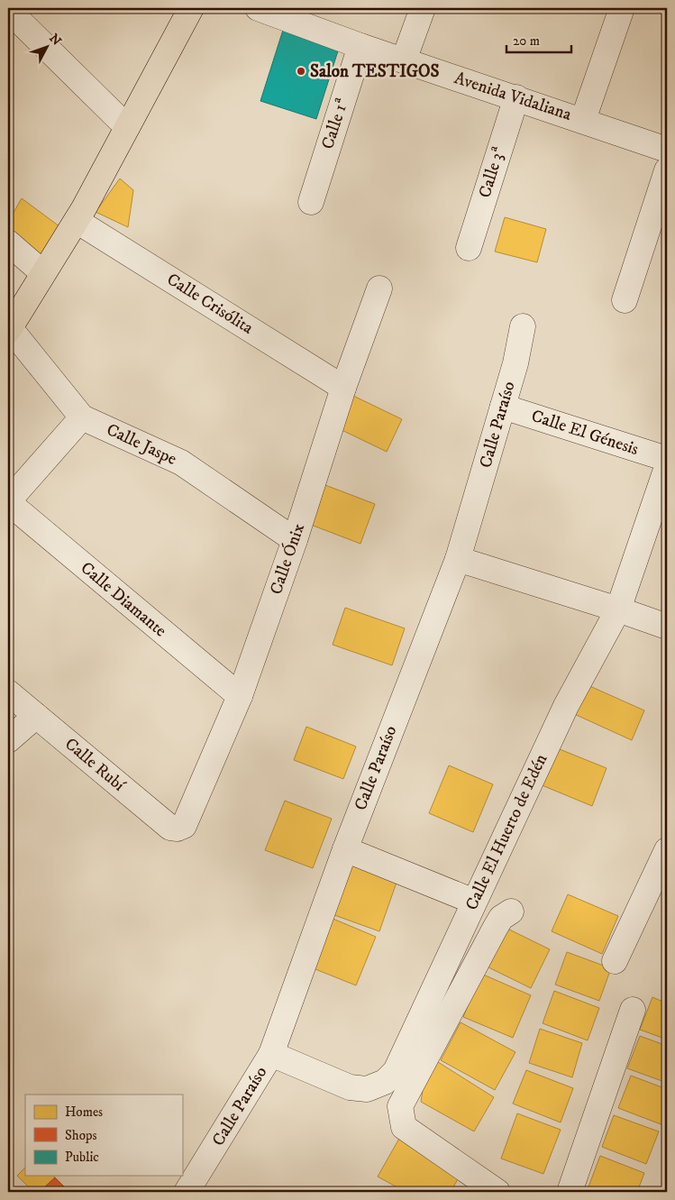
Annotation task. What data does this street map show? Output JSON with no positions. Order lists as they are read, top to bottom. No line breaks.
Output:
{"streets":{"street":["Avenida Vidaliana","Calle 1ª","Calle 3ª","Calle Crisólita","Calle Paraíso","Calle El Génesis","Calle Jaspe","Calle Ónix","Calle Diamante","Calle Rubí","Calle El Huerto de Edén"]},"crossings":[["Avenida Vidaliana","Calle 1ª"],["Avenida Vidaliana","Calle 3ª"],["Calle Crisólita","Calle Ónix"],["Calle Paraíso","Calle El Génesis"],["Calle Paraíso","Calle El Huerto de Edén"],["Calle Jaspe","Calle Ónix"],["Calle Ónix","Calle Diamante"],["Calle Ónix","Calle Rubí"]],"places":["Salon TESTIGOS"],"legend":["Homes","Shops","Public"],"scale_bar":"20 m","north":"top right"}
